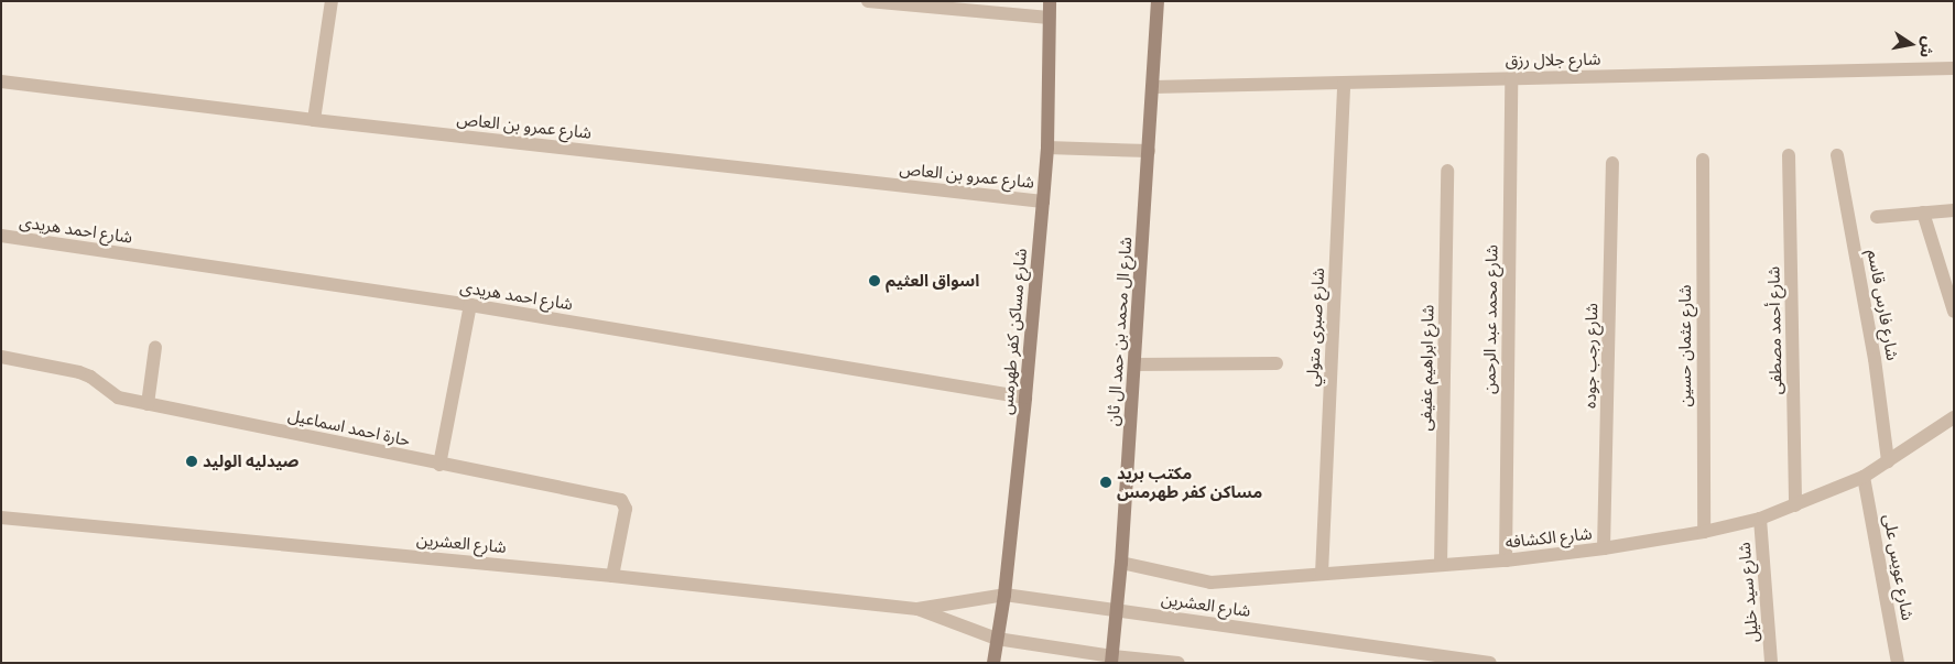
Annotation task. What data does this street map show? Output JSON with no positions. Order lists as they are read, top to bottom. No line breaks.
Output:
{"streets":{"street":["شارع جلال رزق","شارع عمرو بن العاص","شارع احمد هريدى","شارع فارس قاسم","شارع محمد عبد الرحمن","شارع صبرى متولي","شارع أحمد مصطفى","شارع مساكن كفر طهرمس","شارع ال محمد بن حمد ال ثان","شارع عثمان حسين","شارع رجب جوده","شارع ابراهيم عفيفى","حارة احمد اسماعيل","شارع الكشافه","شارع العشرين","شارع عويس على","شارع سيد خليل"]},"crossings":[["شارع جلال رزق","شارع محمد عبد الرحمن"],["شارع جلال رزق","شارع صبرى متولي"],["شارع جلال رزق","شارع ال محمد بن حمد ال ثان"],["شارع عمرو بن العاص","شارع مساكن كفر طهرمس"],["شارع احمد هريدى","شارع مساكن كفر طهرمس"],["شارع فارس قاسم","شارع الكشافه"],["شارع محمد عبد الرحمن","شارع الكشافه"],["شارع صبرى متولي","شارع الكشافه"],["شارع أحمد مصطفى","شارع الكشافه"],["شارع مساكن كفر طهرمس","شارع العشرين"],["شارع ال محمد بن حمد ال ثان","شارع الكشافه"],["شارع ال محمد بن حمد ال ثان","شارع العشرين"],["شارع عثمان حسين","شارع الكشافه"],["شارع رجب جوده","شارع الكشافه"],["شارع ابراهيم عفيفى","شارع الكشافه"],["حارة احمد اسماعيل","شارع العشرين"],["شارع الكشافه","شارع عويس على"],["شارع الكشافه","شارع سيد خليل"]],"places":["اسواق العثيم","صيدليه الوليد","مكتب بريد مساكن كفر طهرمس"],"north":"right"}
